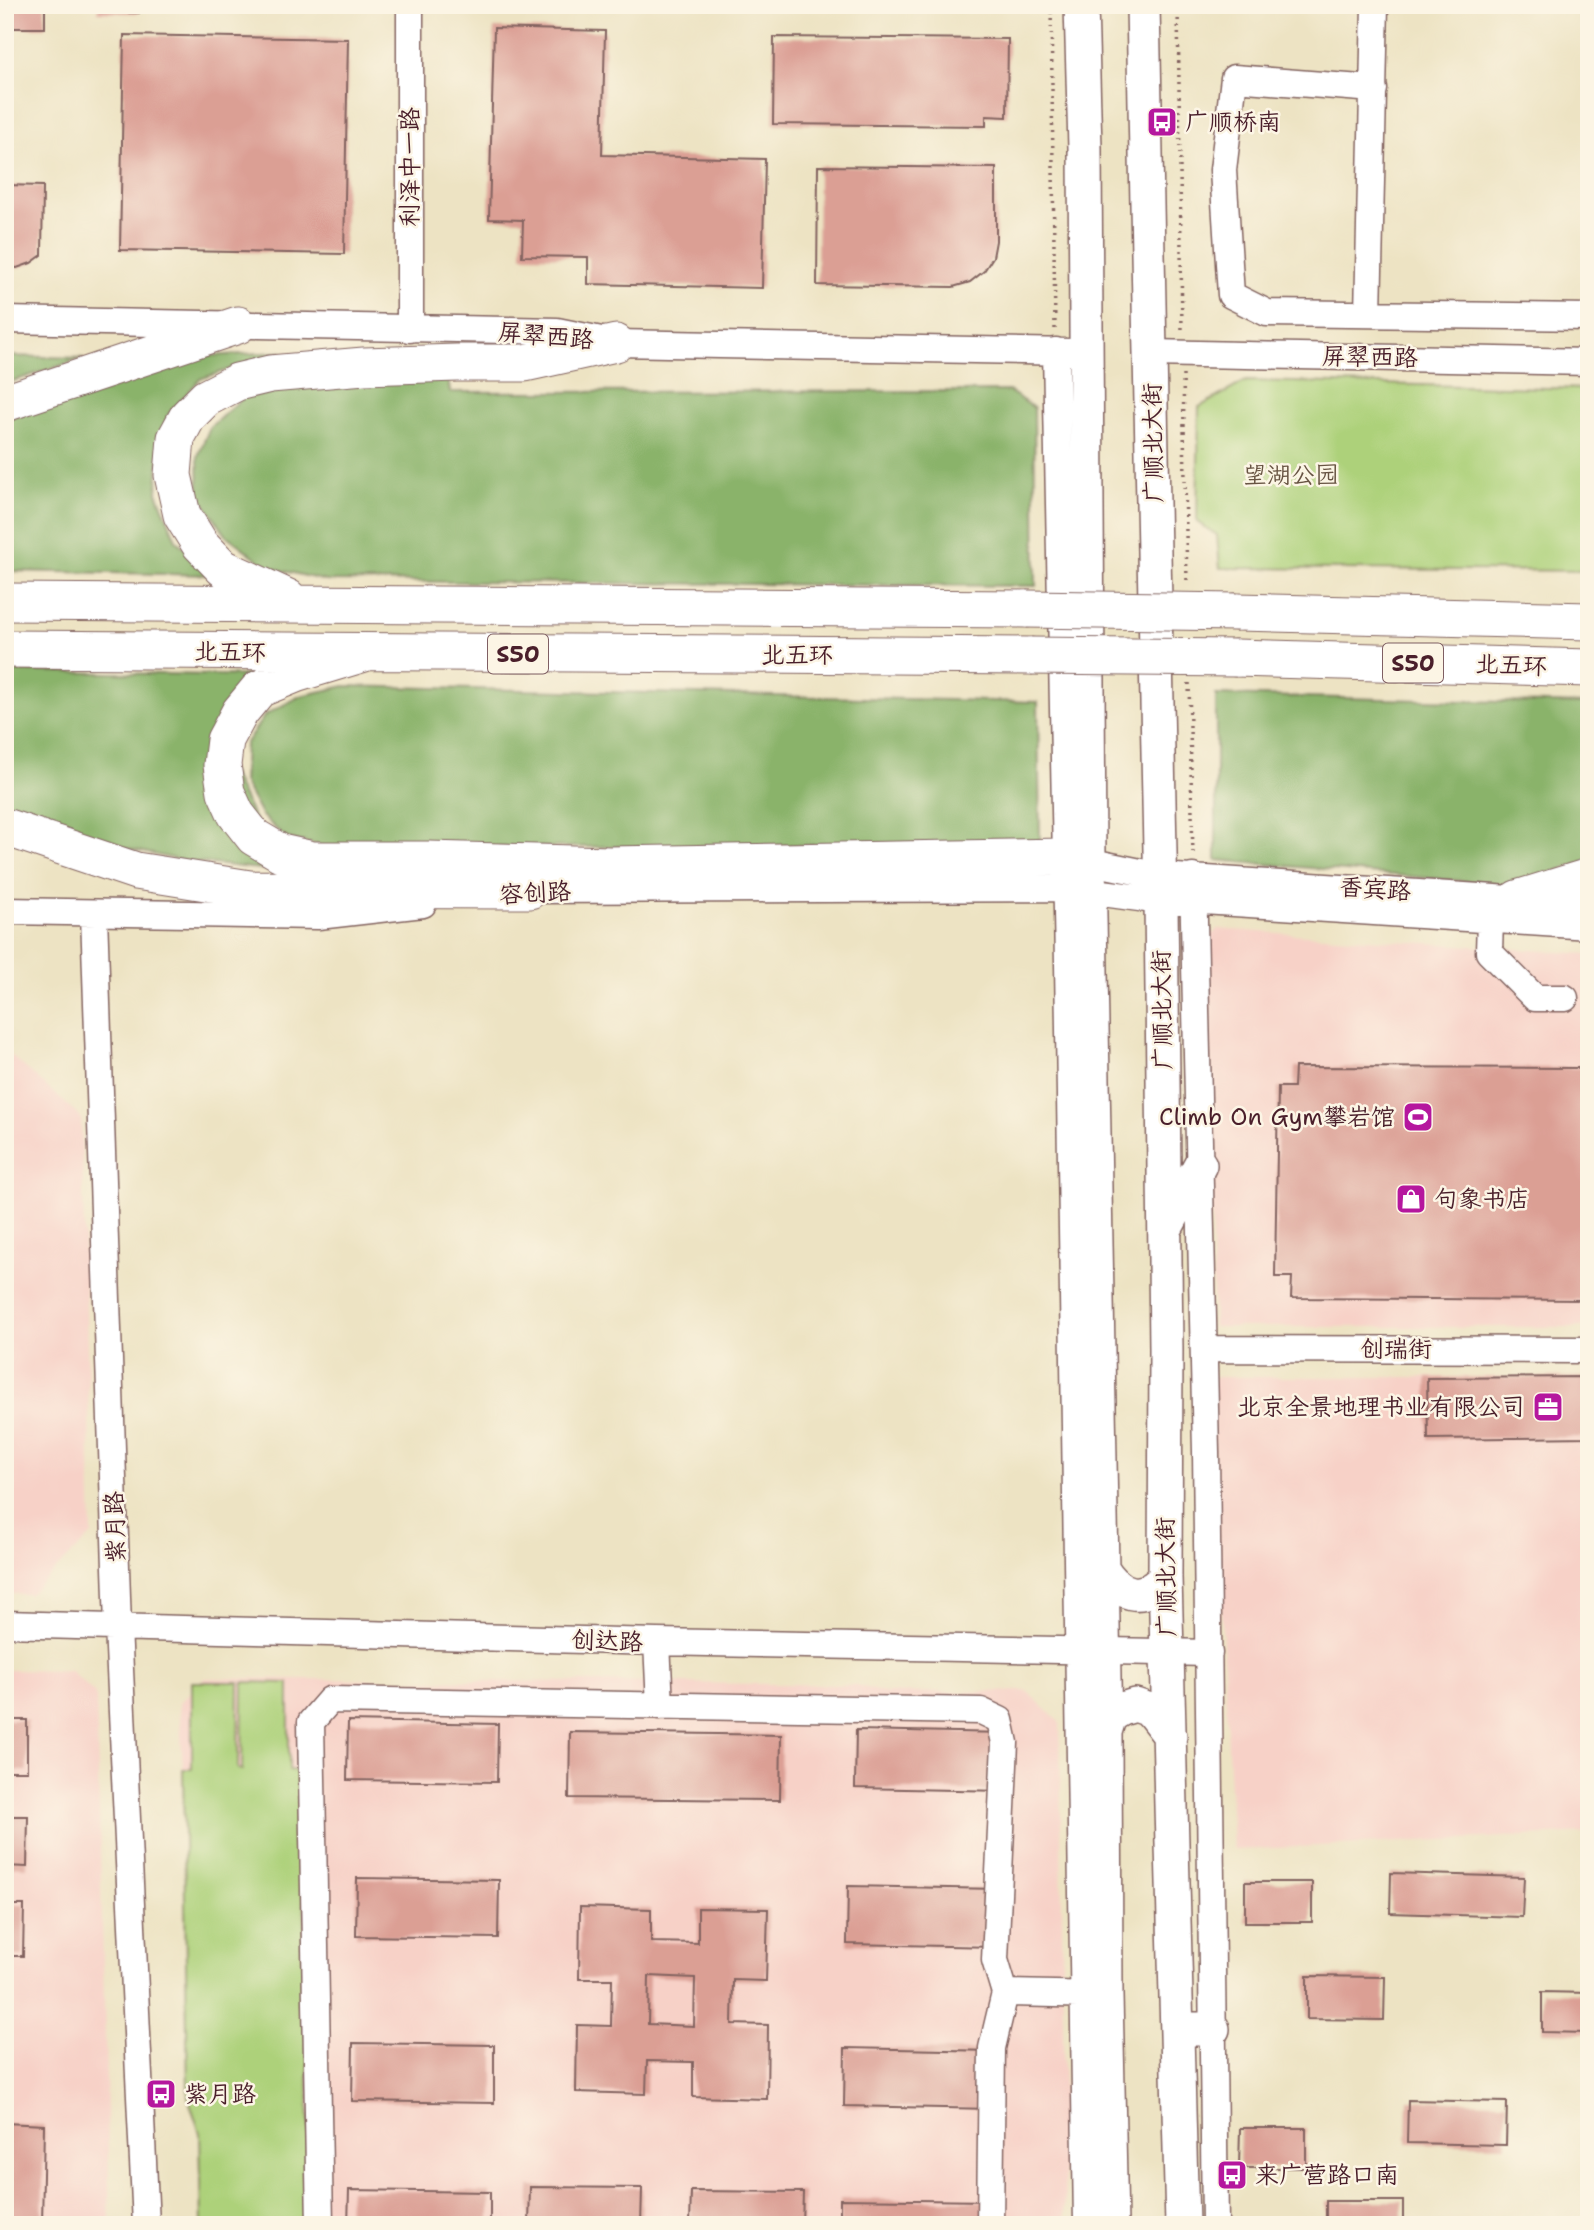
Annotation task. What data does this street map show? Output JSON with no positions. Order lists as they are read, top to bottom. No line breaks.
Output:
{"streets":{"highway":["北五环","S50"],"main road":["广顺北大街"],"street":["利泽中一路","屏翠西路","香宾路","容创路","创瑞街","紫月路","创达路"]},"crossings":[["利泽中一路","屏翠西路"],["屏翠西路","广顺北大街"],["广顺北大街","香宾路"],["广顺北大街","容创路"],["广顺北大街","创达路"],["香宾路","容创路"],["容创路","紫月路"],["紫月路","创达路"]],"parks":["望湖公园"],"places":{"bus stop":["广顺桥南","紫月路","来广营路口南"],"sports":["Climb On Gym攀岩馆"],"shop":["句象书店"],"office":["北京全景地理书业有限公司"]}}
